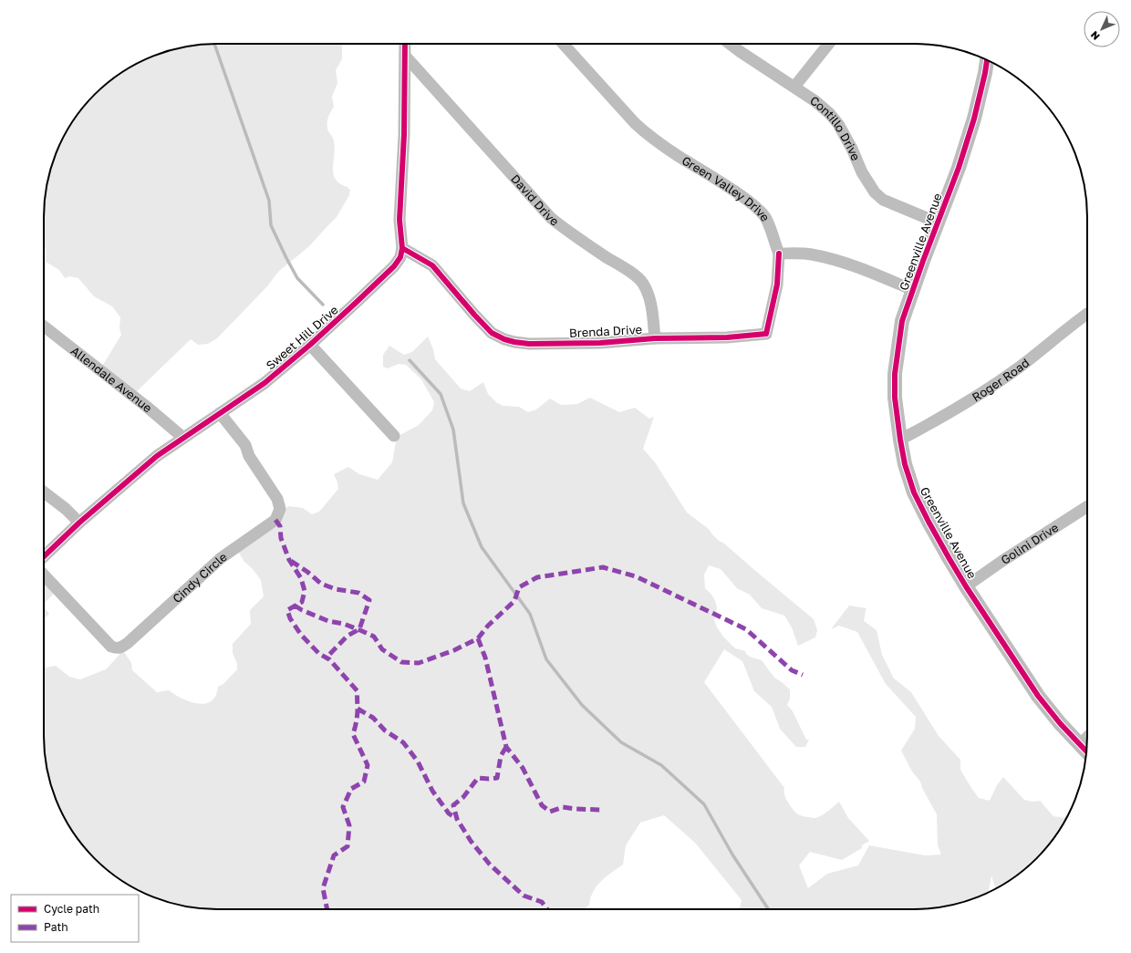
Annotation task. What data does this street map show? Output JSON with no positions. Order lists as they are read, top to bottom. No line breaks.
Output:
{"streets":{"street":["Contillo Drive","Green Valley Drive","David Drive","Greenville Avenue","Brenda Drive","Sweet Hill Drive","Allendale Avenue","Roger Road","Golini Drive","Cindy Circle"]},"crossings":[["Contillo Drive","Greenville Avenue"],["Green Valley Drive","Brenda Drive"],["David Drive","Brenda Drive"],["David Drive","Sweet Hill Drive"],["Greenville Avenue","Roger Road"],["Greenville Avenue","Golini Drive"],["Brenda Drive","Sweet Hill Drive"],["Sweet Hill Drive","Allendale Avenue"],["Sweet Hill Drive","Cindy Circle"]],"legend":["Cycle path","Path"],"north":"bottom left"}
